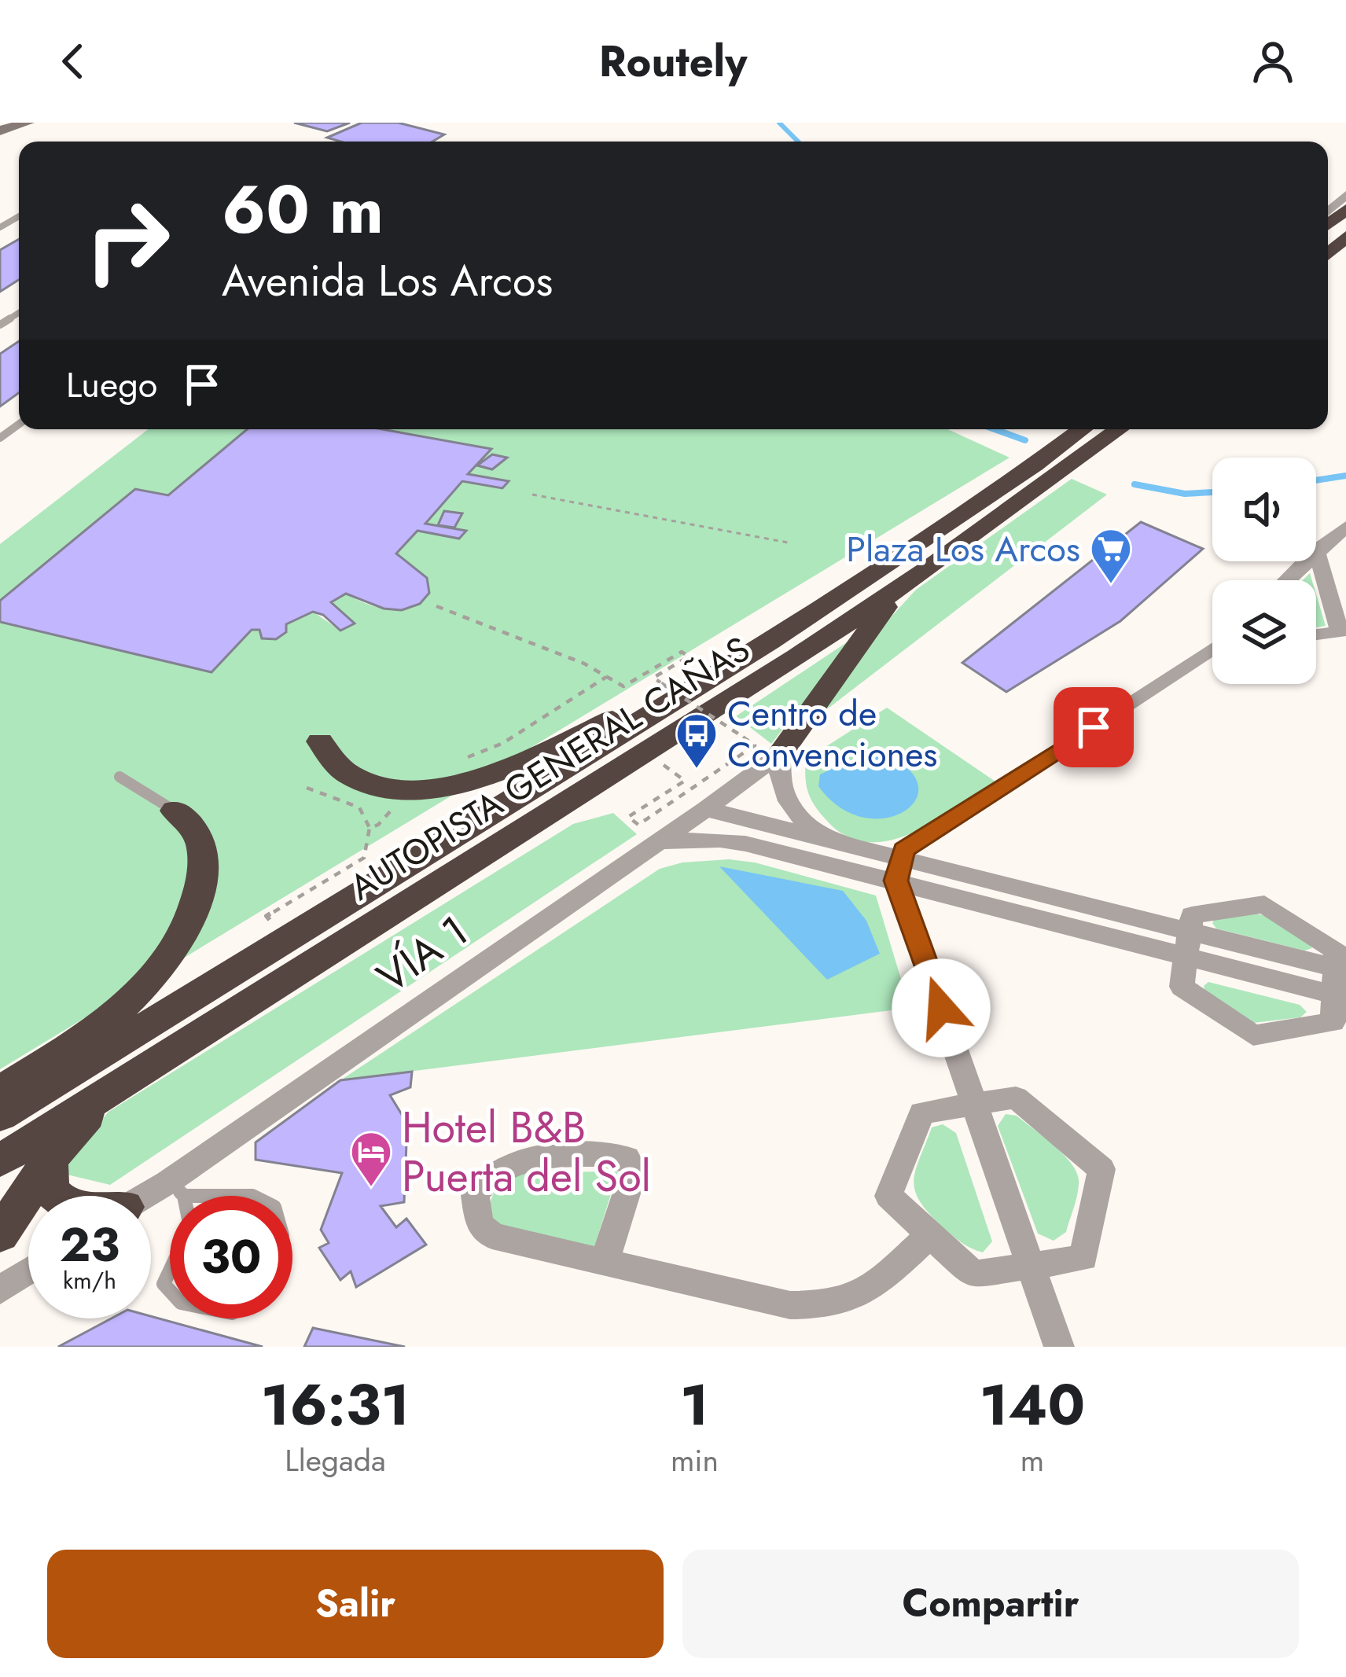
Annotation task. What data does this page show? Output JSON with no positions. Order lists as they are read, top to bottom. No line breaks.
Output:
{"streets":{"highway":["AUTOPISTA GENERAL CAÑAS"],"street":["VÍA 1"]},"places":{"supermarket":["Plaza Los Arcos"],"bus stop":["Centro de Convenciones"],"hotel":["Hotel B&B Puerta del Sol"]},"page":{"header":"Routely","turn":["60 m","Avenida Los Arcos"],"then":"Luego","speed":"23 km/h","limit":"30","eta":["16:31","Llegada","1","min","140","m"],"buttons":["Salir","Compartir"]}}
